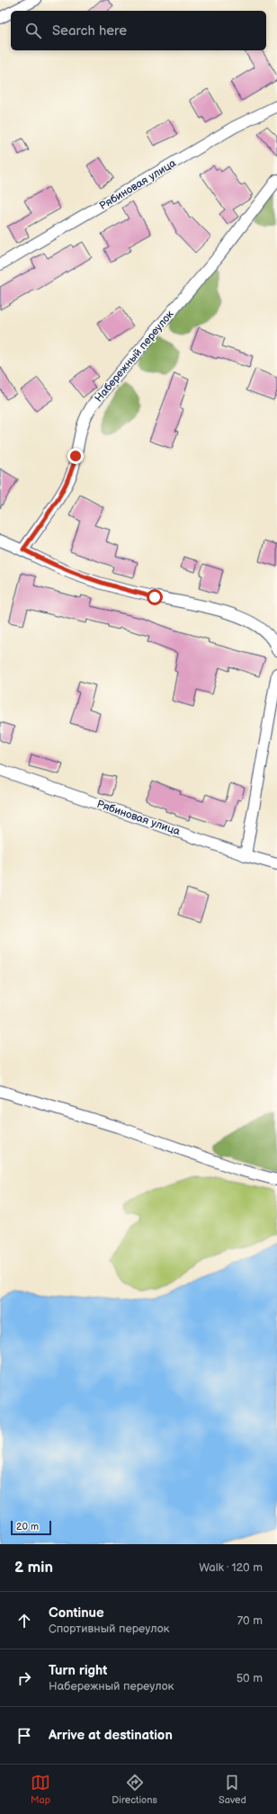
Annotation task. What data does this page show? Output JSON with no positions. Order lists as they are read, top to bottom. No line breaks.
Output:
{"streets":{"street":["Рябиновая улица","Набережный переулок"]},"scale_bar":"20 m","page":{"search":"Search here","scale":"20 m","heading":["2 min","Walk · 120 m"],"list":[["Continue","Спортивный переулок","70 m"],["Turn right","Набережный переулок","50 m"],"Arrive at destination"],"nav":["Map","Directions","Saved"]}}
